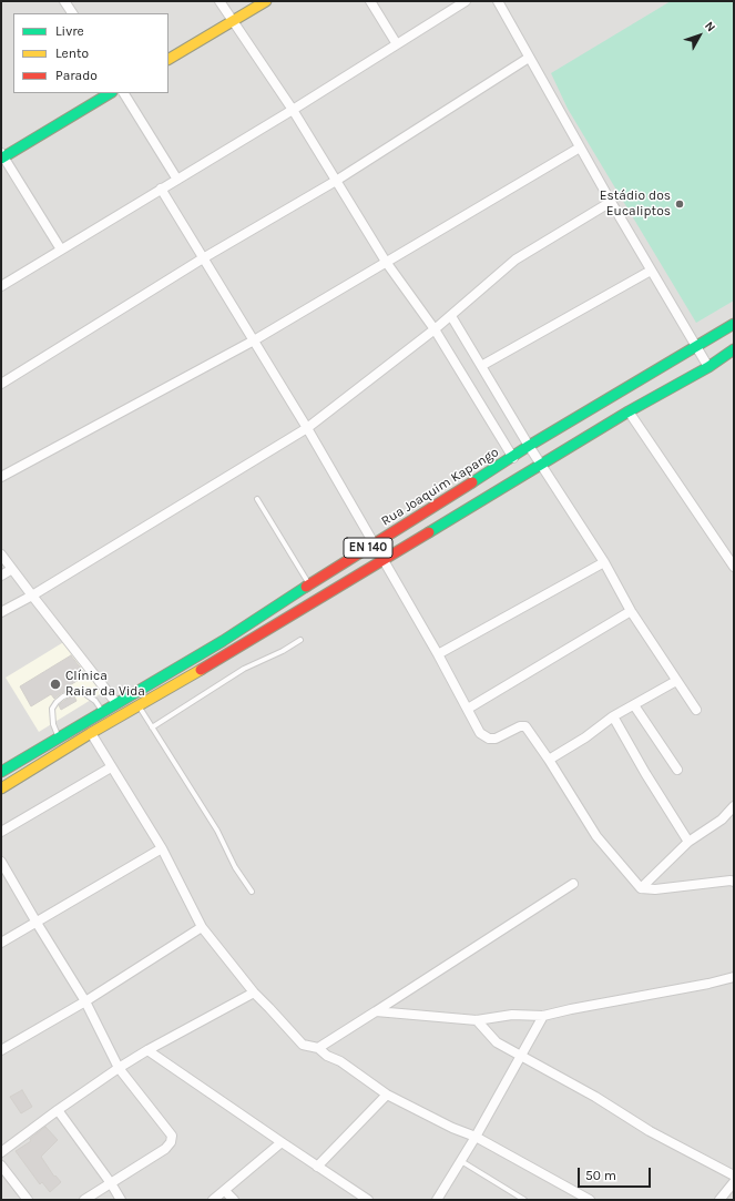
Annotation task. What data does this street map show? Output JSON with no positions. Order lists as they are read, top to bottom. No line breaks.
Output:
{"streets":{"main road":["Rua Joaquim Kapango","EN 140"]},"places":["Estádio dos Eucaliptos","Clínica Raiar da Vida"],"legend":["Livre","Lento","Parado"],"scale_bar":"50 m","north":"top right"}
